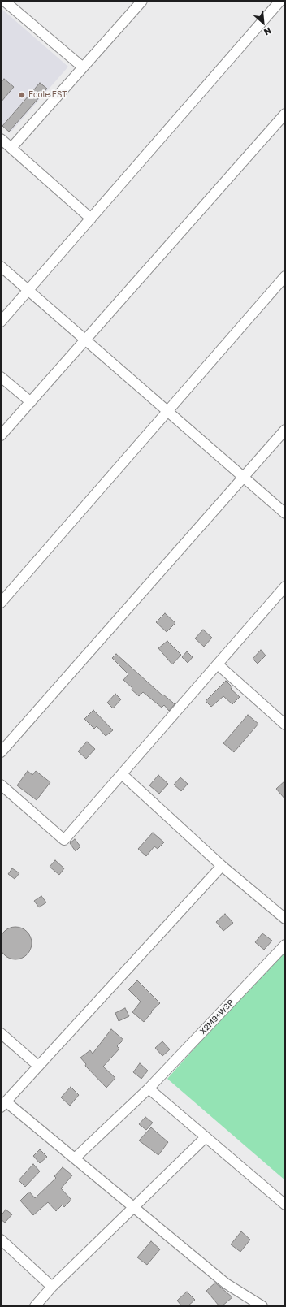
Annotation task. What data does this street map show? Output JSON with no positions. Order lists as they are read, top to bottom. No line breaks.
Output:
{"streets":{"street":["X2M9+W3P"]},"places":["Ecole EST"],"north":"bottom right"}
